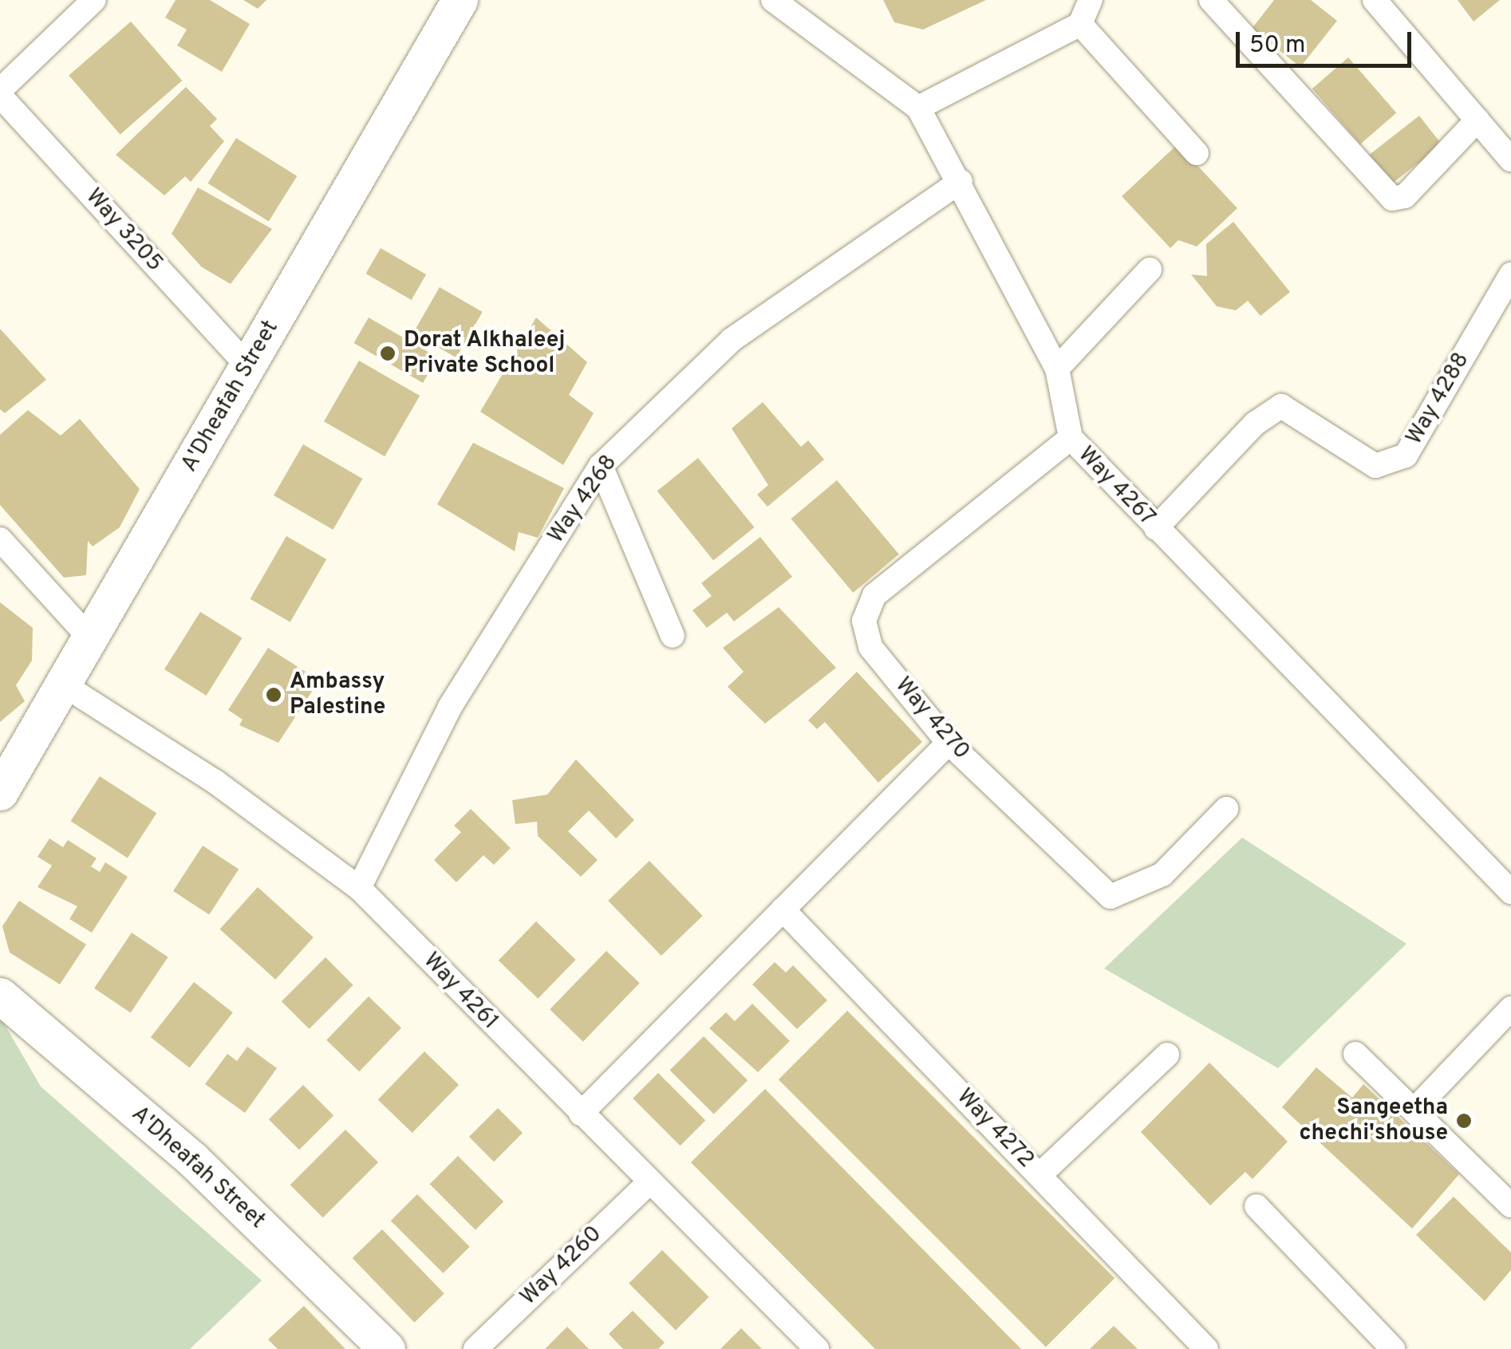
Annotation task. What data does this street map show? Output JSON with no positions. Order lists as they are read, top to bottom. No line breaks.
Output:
{"streets":{"street":["Way 3205","A'Dheafah Street","Way 4288","Way 4267","Way 4268","Way 4270","Way 4261","Way 4272","Way 4260"]},"crossings":[["Way 3205","A'Dheafah Street"],["A'Dheafah Street","Way 4261"],["Way 4288","Way 4267"],["Way 4267","Way 4268"],["Way 4267","Way 4270"],["Way 4268","Way 4261"],["Way 4261","Way 4260"]],"places":["Dorat Alkhaleej Private School","Ambassy Palestine","Sangeetha chechi'shouse"],"scale_bar":"50 m"}
